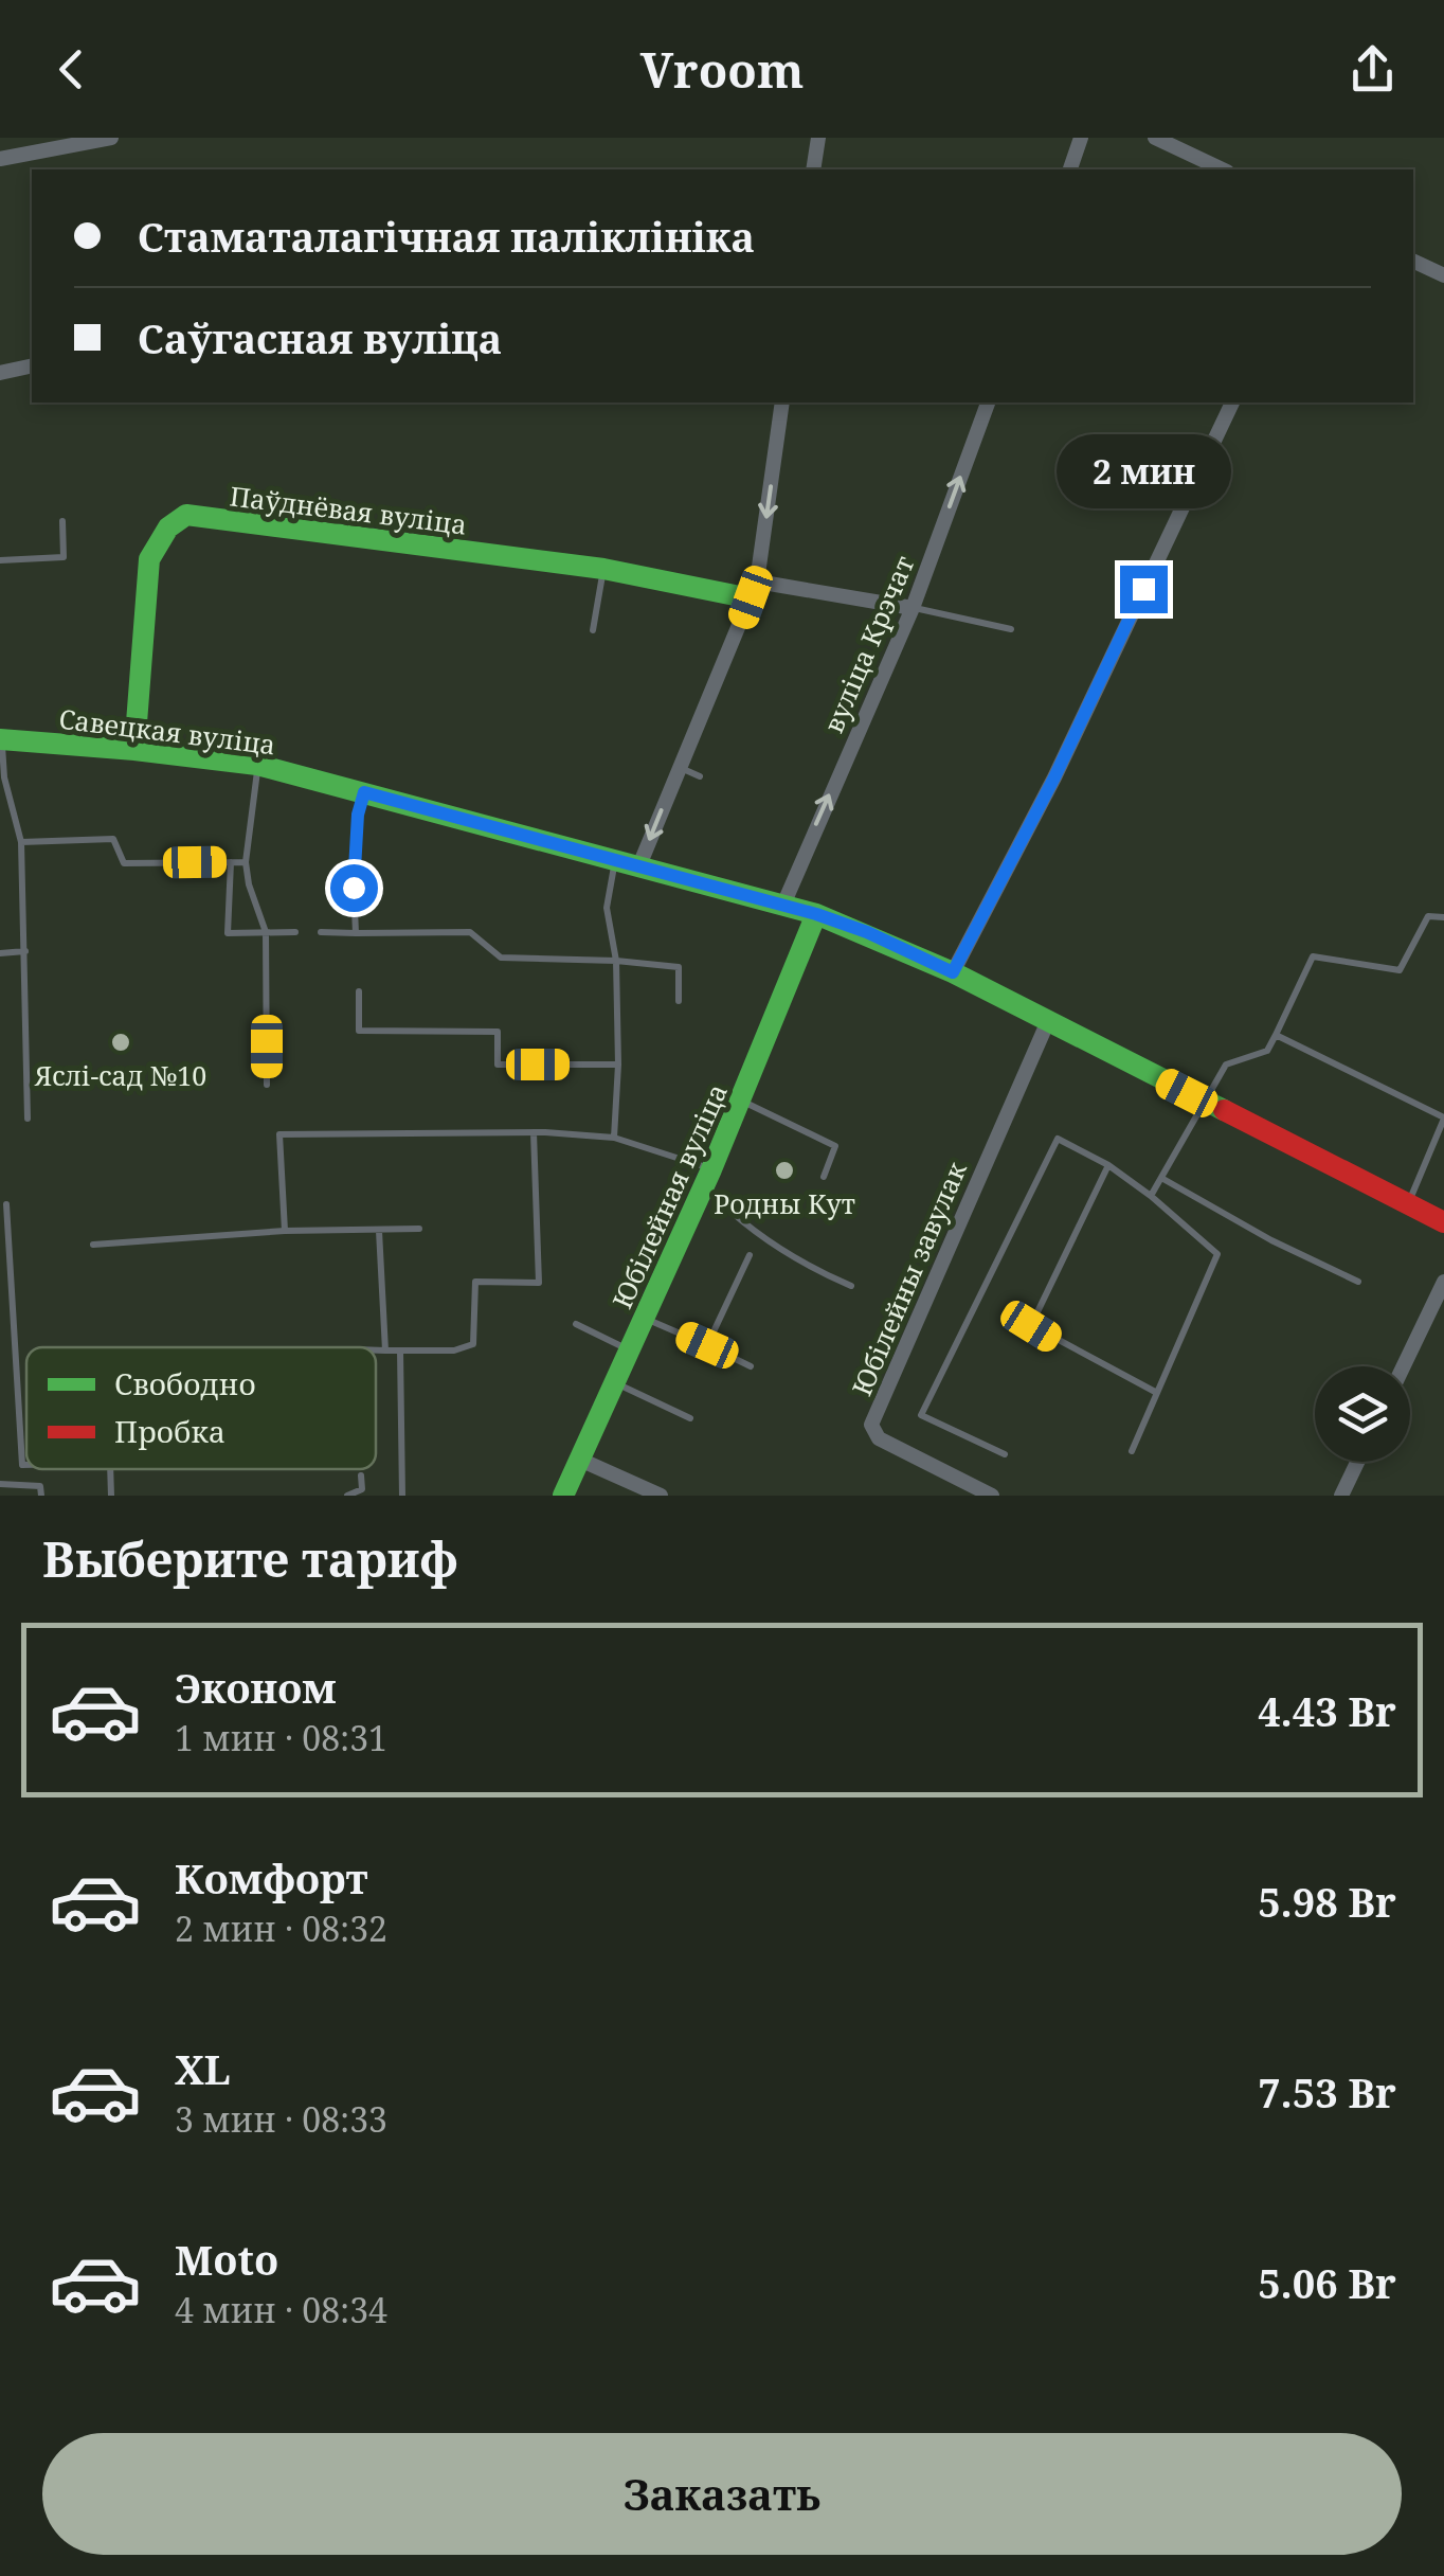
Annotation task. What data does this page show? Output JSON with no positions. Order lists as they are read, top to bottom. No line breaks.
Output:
{"streets":{"street":["Паўднёвая вуліца","вуліца Крэчат","Савецкая вуліца","Юбілейная вуліца","Юбілейны завулак"]},"crossings":[["Паўднёвая вуліца","Савецкая вуліца"],["вуліца Крэчат","Савецкая вуліца"],["Савецкая вуліца","Юбілейная вуліца"],["Савецкая вуліца","Юбілейны завулак"]],"one_way":["вуліца Крэчат"],"places":["Яслі-сад №10","Родны Кут"],"legend":["Свободно","Пробка"],"page":{"header":"Vroom","banner":["Стаматалагічная паліклініка","Саўгасная вуліца"],"bubble":"2 мин","heading":"Выберите тариф","list":[{"name":"Эконом","note":"1 мин · 08:31","value":"4.43 Br"},{"name":"Комфорт","note":"2 мин · 08:32","value":"5.98 Br"},{"name":"XL","note":"3 мин · 08:33","value":"7.53 Br"},{"name":"Moto","note":"4 мин · 08:34","value":"5.06 Br"}],"buttons":"Заказать"}}
